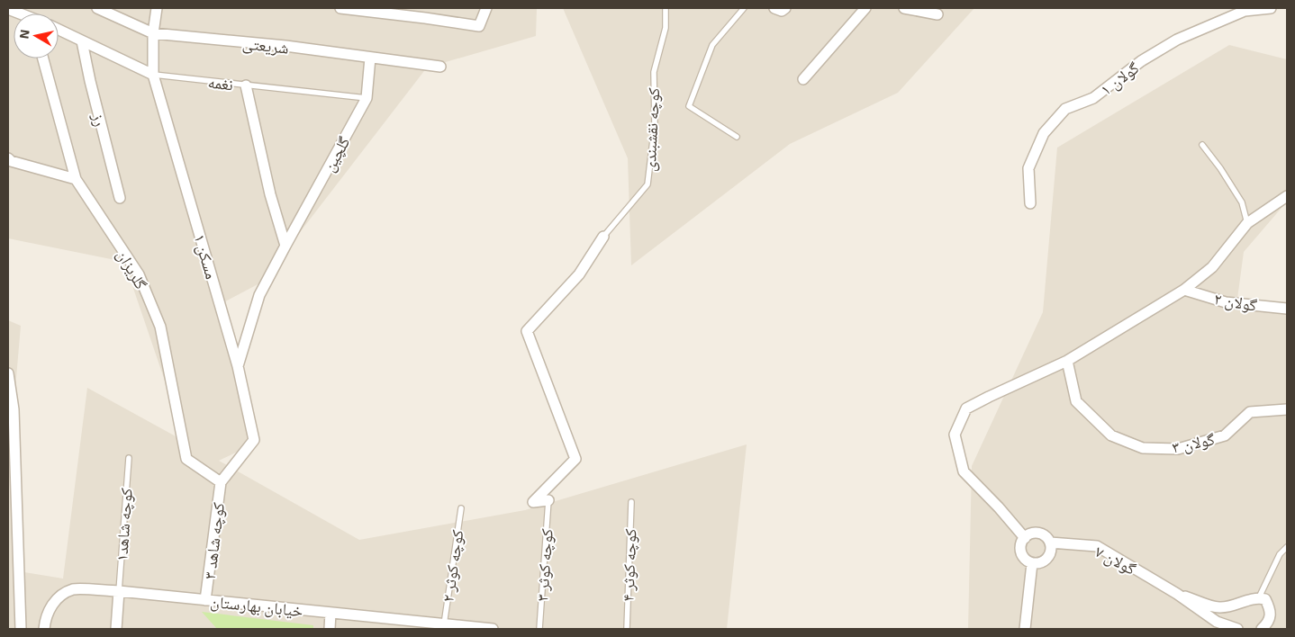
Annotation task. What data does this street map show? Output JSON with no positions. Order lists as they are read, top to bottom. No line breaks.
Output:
{"streets":{"street":["شریعتی","گولان ۱","نغمه","رز","گلچین","مسکن ۱","گلریزان","گولان ۲","گولان ۳","کوچه شاهد ۳","گولان ۷","خیابان بهارستان"],"lane":["کوچه نقشبندی","کوچه شاهد۱","کوچه کوثر ۳","کوچه کوثر ۴","کوچه کوثر ۲"]},"crossings":[["شریعتی","گلچین"],["شریعتی","مسکن ۱"],["نغمه","رز"],["نغمه","گلچین"],["نغمه","مسکن ۱"],["گلچین","مسکن ۱"],["مسکن ۱","گلریزان"],["مسکن ۱","کوچه شاهد ۳"],["گلریزان","کوچه شاهد ۳"],["کوچه شاهد۱","خیابان بهارستان"],["کوچه شاهد ۳","خیابان بهارستان"],["کوچه کوثر ۲","خیابان بهارستان"]],"north":"left"}
